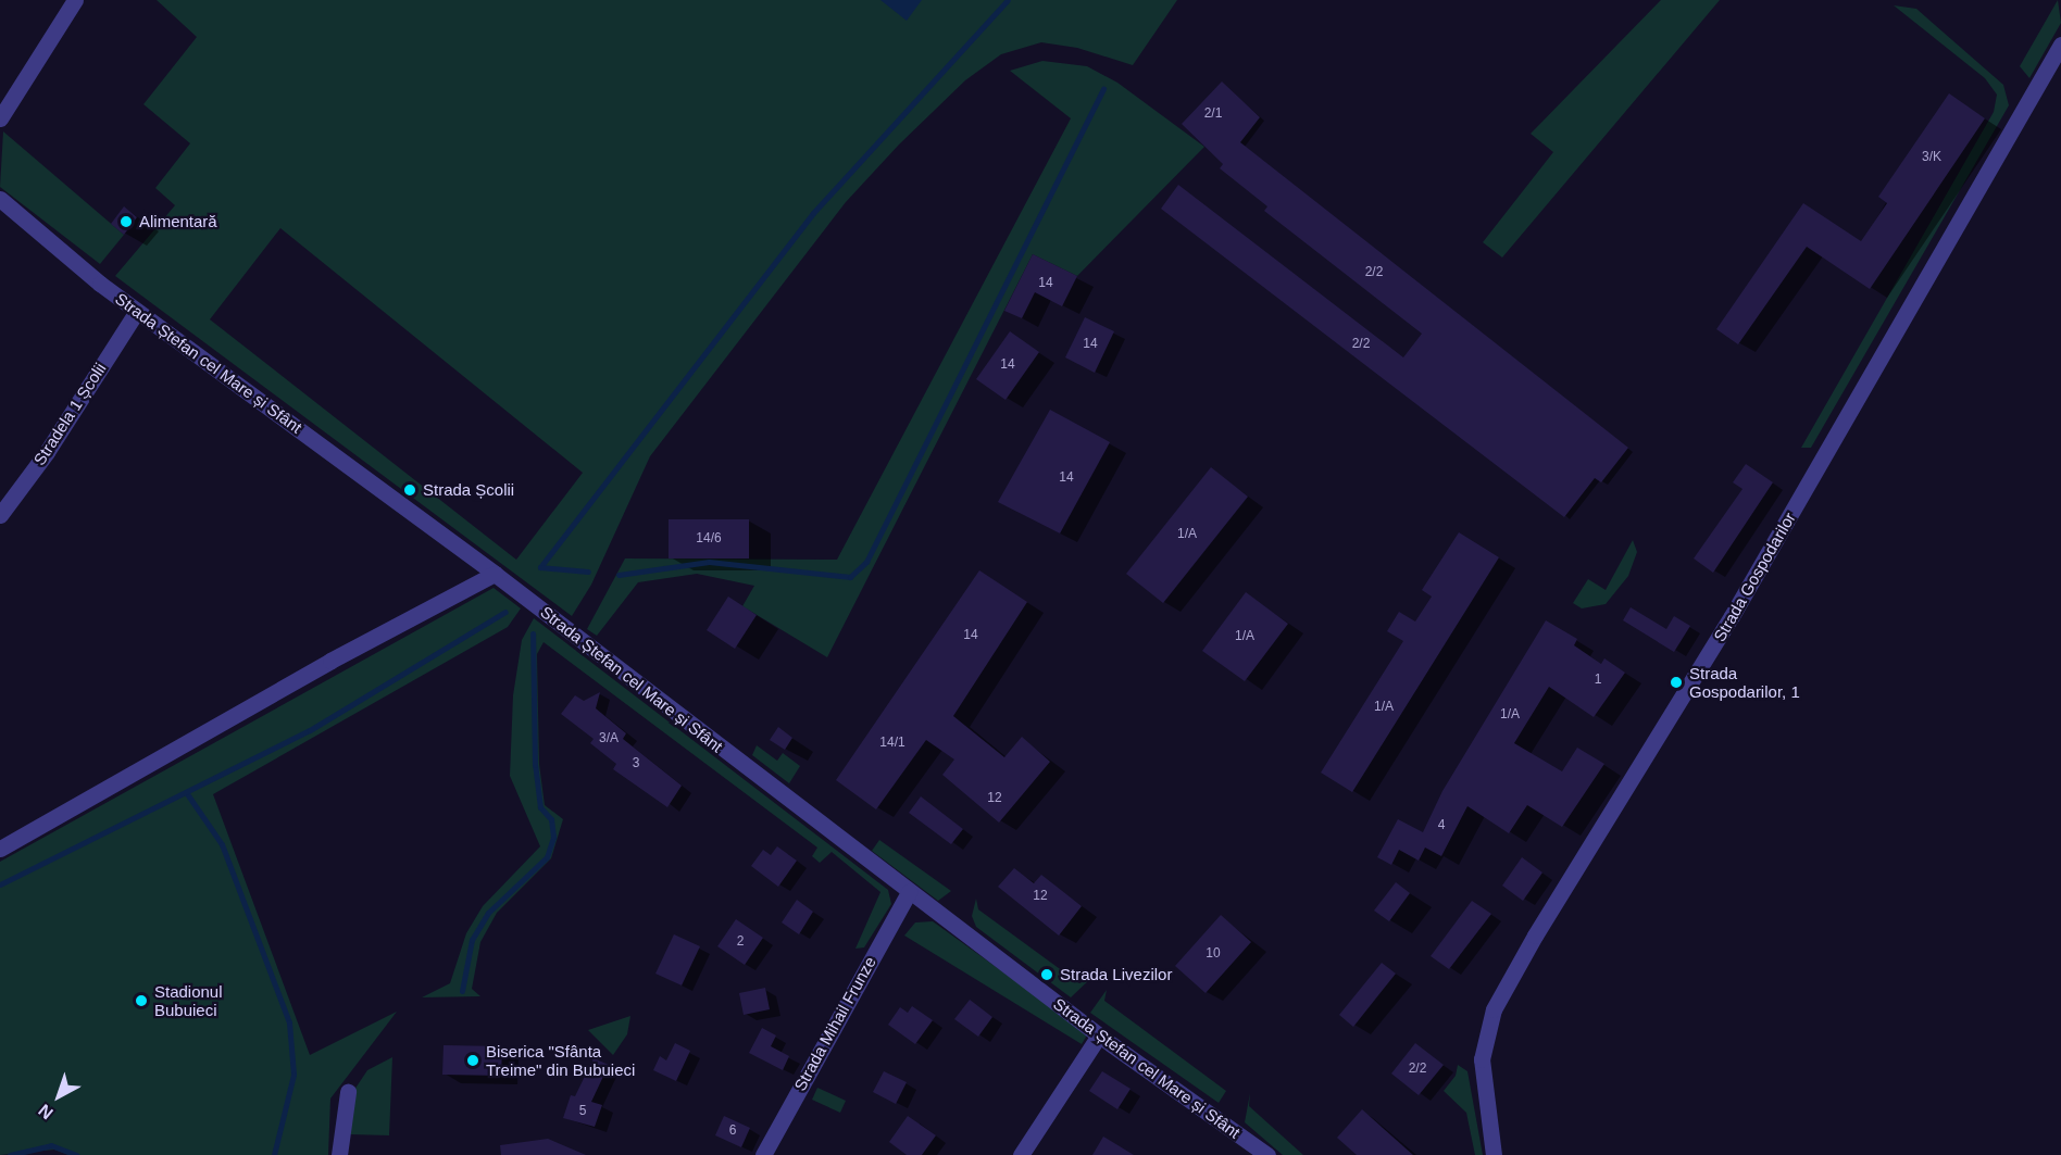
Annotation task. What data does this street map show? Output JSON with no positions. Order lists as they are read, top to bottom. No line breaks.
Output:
{"streets":{"street":["Strada Ștefan cel Mare și Sfânt","Stradela 1 Școlii","Strada Gospodarilor","Strada Mihail Frunze"]},"crossings":[["Strada Ștefan cel Mare și Sfânt","Stradela 1 Școlii"],["Strada Ștefan cel Mare și Sfânt","Strada Mihail Frunze"]],"places":["Alimentară","Strada Școlii","Strada Gospodarilor, 1","Strada Livezilor","Stadionul Bubuieci","Biserica \"Sfânta Treime\" din Bubuieci"],"house_numbers":["2/1","3/K","2/2","14","14","2/2","14","14","1/A","14/6","14","1/A","1","1/A","1/A","3/A","14/1","3","12","4","12","2","10","2/2","5","6"],"north":"bottom left"}
